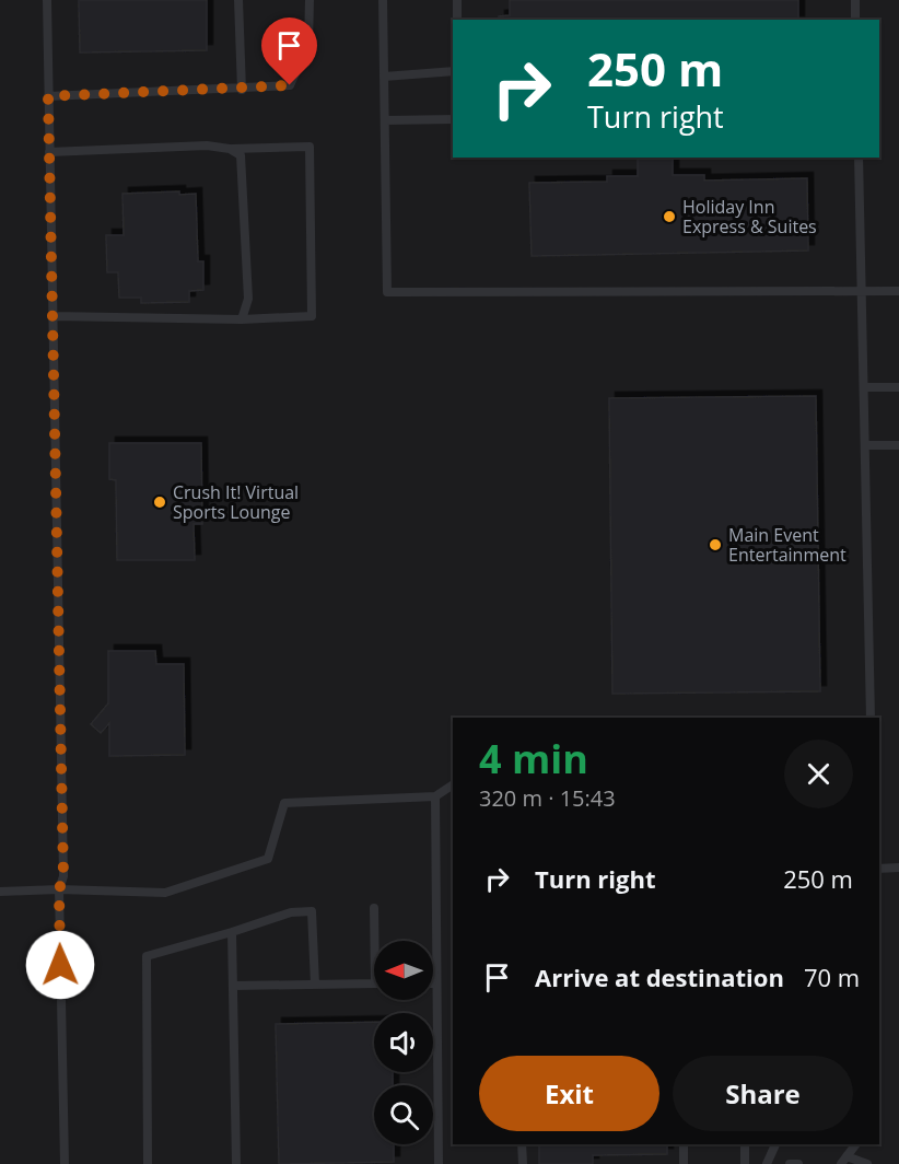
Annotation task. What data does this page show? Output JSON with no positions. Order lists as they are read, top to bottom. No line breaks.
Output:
{"places":["Holiday Inn Express & Suites","Crush It! Virtual Sports Lounge","Main Event Entertainment"],"north":"left","page":{"turn":["250 m","Turn right"],"heading":["4 min","320 m · 15:43"],"list":[{"name":"Turn right","value":"250 m"},{"name":"Arrive at destination","value":"70 m"}],"buttons":["Exit","Share"]}}
